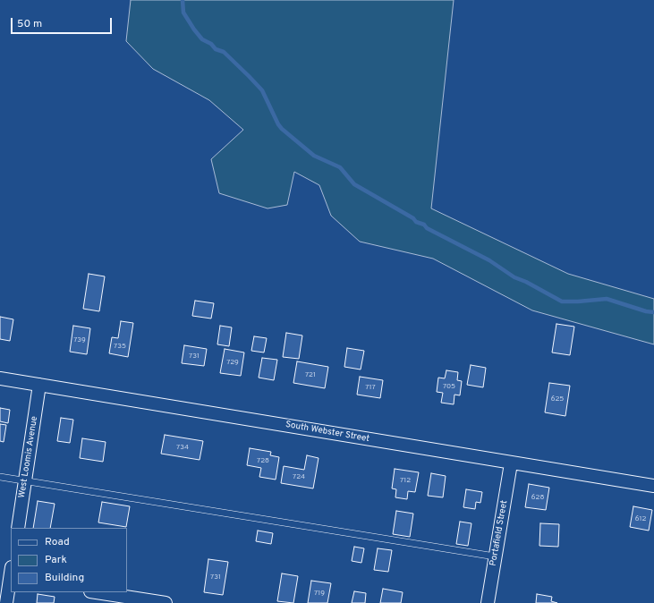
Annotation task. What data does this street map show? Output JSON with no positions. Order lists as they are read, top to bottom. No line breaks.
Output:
{"streets":{"street":["South Webster Street","West Loomis Avenue","Portafield Street"]},"crossings":[["South Webster Street","West Loomis Avenue"],["South Webster Street","Portafield Street"]],"house_numbers":["739","735","731","729","721","705","717","625","734","728","724","712","628","612","731","719"],"legend":["Road","Park","Building"],"scale_bar":"50 m"}
